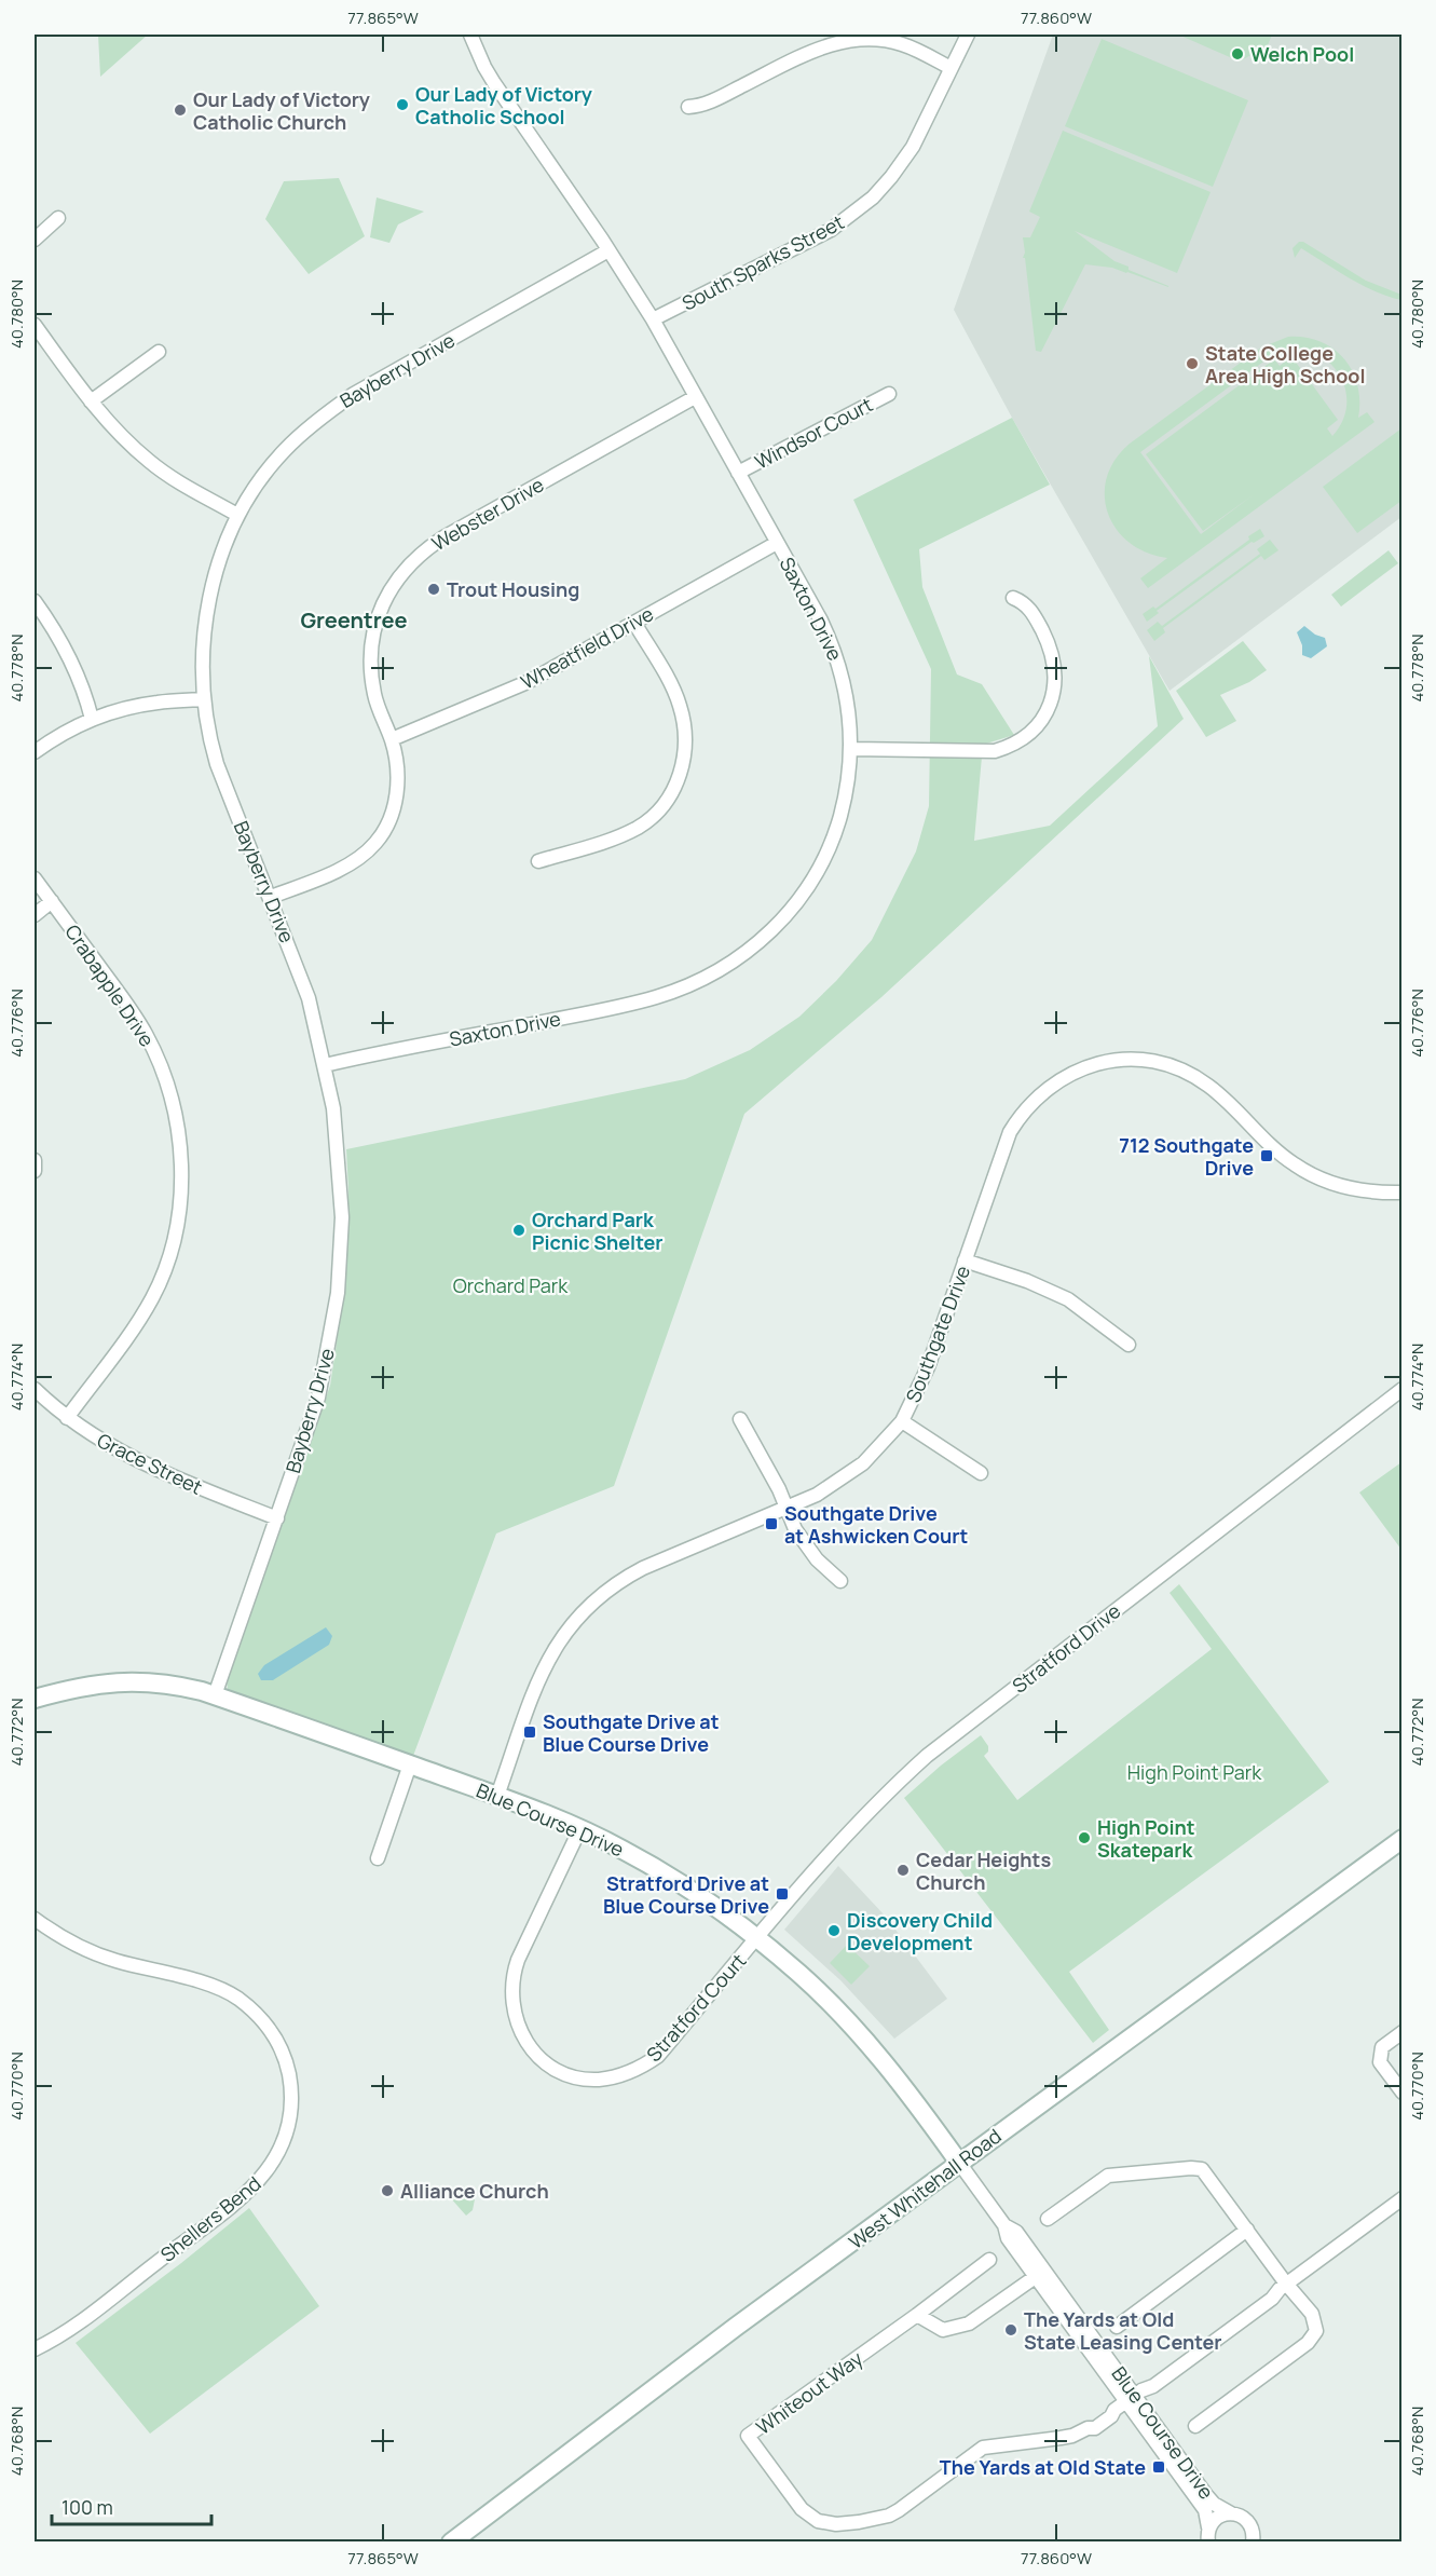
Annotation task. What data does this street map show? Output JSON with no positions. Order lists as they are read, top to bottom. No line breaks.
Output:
{"streets":{"main road":["Blue Course Drive","West Whitehall Road"],"street":["South Sparks Street","Bayberry Drive","Windsor Court","Webster Drive","Saxton Drive","Wheatfield Drive","Crabapple Drive","Southgate Drive","Grace Street","Stratford Drive","Stratford Court","Shellers Bend","Whiteout Way"]},"crossings":[["South Sparks Street","Saxton Drive"],["Bayberry Drive","Webster Drive"],["Bayberry Drive","Saxton Drive"],["Bayberry Drive","Grace Street"],["Bayberry Drive","Blue Course Drive"],["Windsor Court","Saxton Drive"],["Webster Drive","Saxton Drive"],["Webster Drive","Wheatfield Drive"],["Saxton Drive","Wheatfield Drive"],["Crabapple Drive","Grace Street"],["Southgate Drive","Blue Course Drive"],["Stratford Drive","Blue Course Drive"],["Stratford Drive","Stratford Court"],["Blue Course Drive","Stratford Court"],["Blue Course Drive","West Whitehall Road"],["Blue Course Drive","Whiteout Way"]],"districts":["Greentree"],"parks":["Orchard Park","High Point Park"],"places":{"other":["Welch Pool","Our Lady of Victory Catholic School","Our Lady of Victory Catholic Church","State College Area High School","Trout Housing","Orchard Park Picnic Shelter","High Point Skatepark","Cedar Heights Church","Discovery Child Development","Alliance Church","The Yards at Old State Leasing Center"],"transit":["712 Southgate Drive","Southgate Drive at Ashwicken Court","Southgate Drive at Blue Course Drive","Stratford Drive at Blue Course Drive","The Yards at Old State"]},"scale_bar":"100 m","coordinates":["77.865°W","77.860°W","40.780°N","40.778°N","40.776°N","40.774°N","40.772°N","40.770°N","40.768°N"]}
